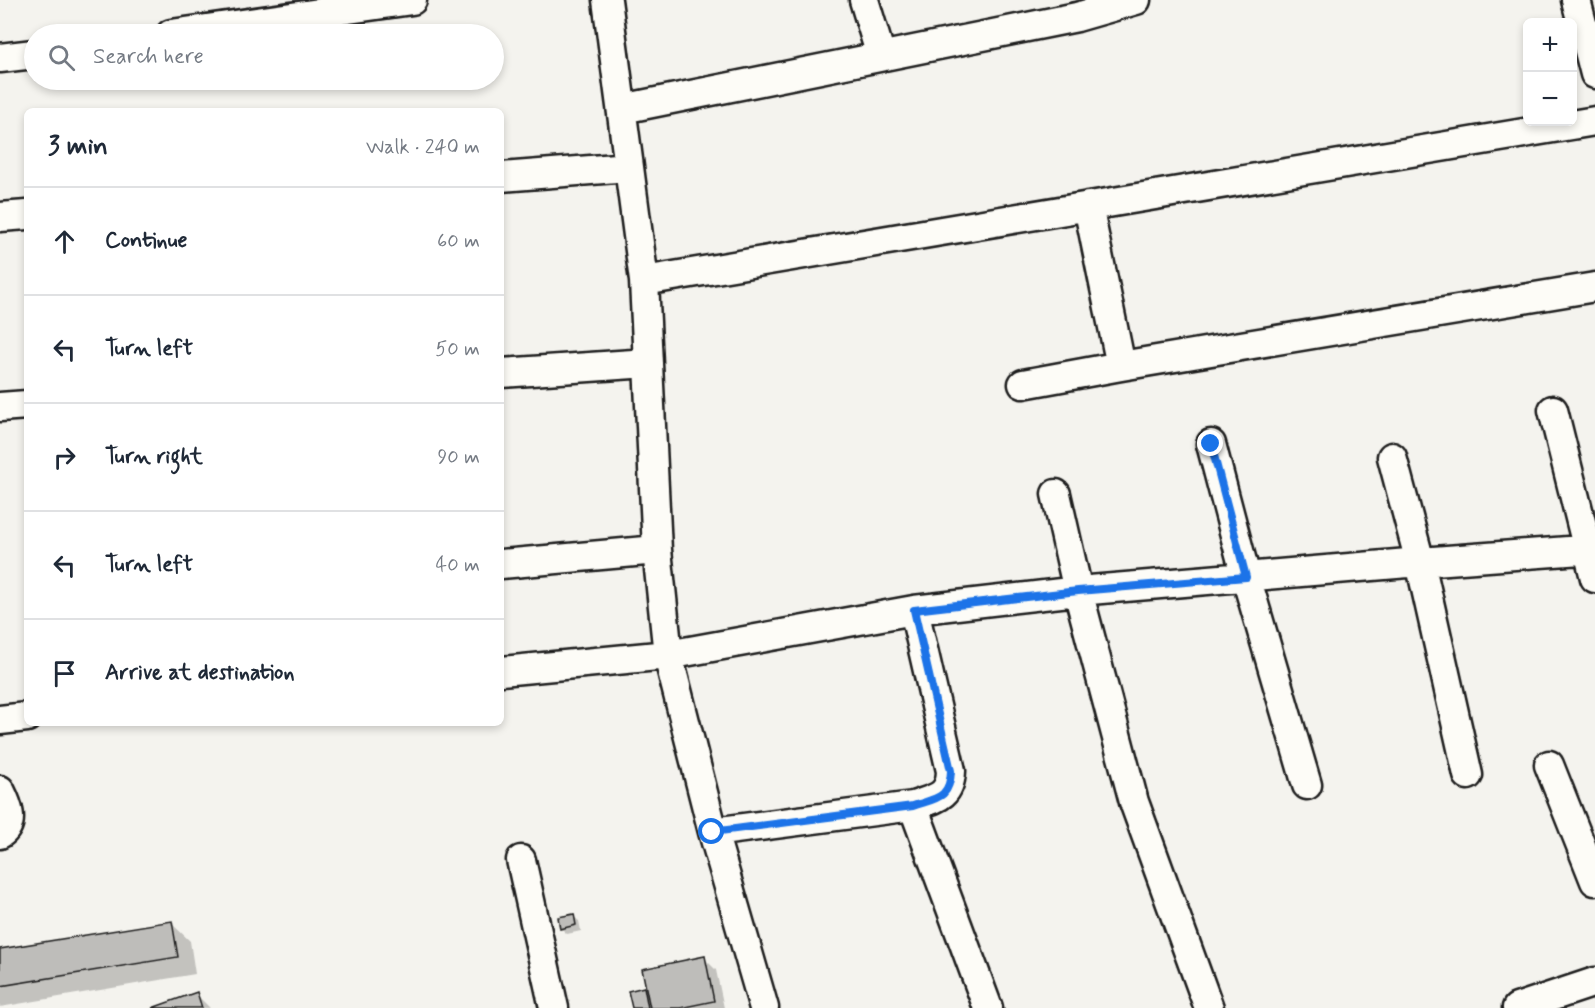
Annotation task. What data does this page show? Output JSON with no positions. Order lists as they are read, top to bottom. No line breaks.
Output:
{"page":{"map_buttons":["+","−"],"search":"Search here","heading":["3 min","Walk · 240 m"],"list":[["Continue","60 m"],["Turn left","50 m"],["Turn right","90 m"],["Turn left","40 m"],"Arrive at destination"]}}
